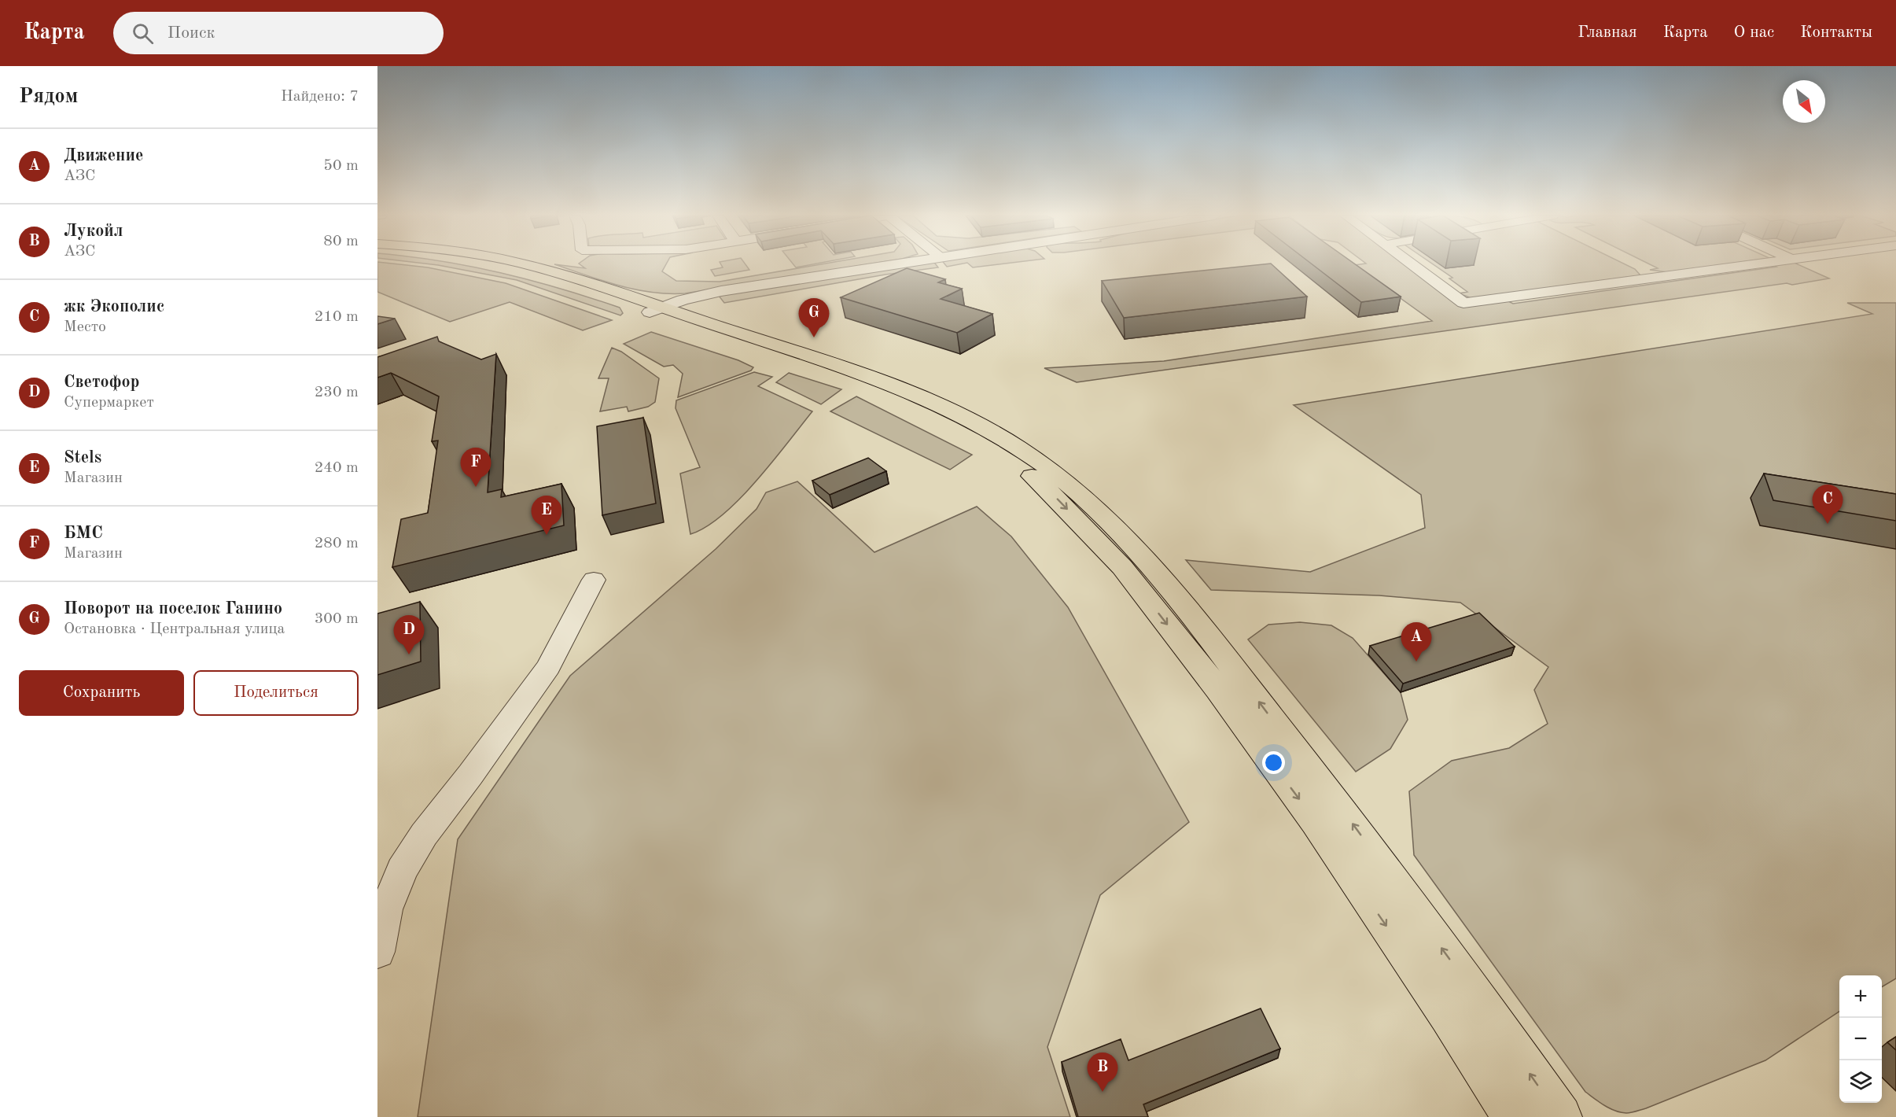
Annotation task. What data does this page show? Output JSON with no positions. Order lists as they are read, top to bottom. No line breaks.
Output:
{"north":"bottom right","page":{"header":"Карта","search":"Поиск","nav":["Главная","Карта","О нас","Контакты"],"heading":["Рядом","Найдено: 7"],"list":[{"mark":"A","name":"Движение","note":"АЗС","value":"50 m"},{"mark":"B","name":"Лукойл","note":"АЗС","value":"80 m"},{"mark":"C","name":"жк Экополис","note":"Место","value":"210 m"},{"mark":"D","name":"Светофор","note":"Супермаркет","value":"230 m"},{"mark":"E","name":"Stels","note":"Магазин","value":"240 m"},{"mark":"F","name":"БМС","note":"Магазин","value":"280 m"},{"mark":"G","name":"Поворот на поселок Ганино","note":"Остановка · Центральная улица","value":"300 m"}],"pins":["G","F","C","E","D","A","B"],"buttons":["Сохранить","Поделиться"],"map_buttons":["+","−"]}}
